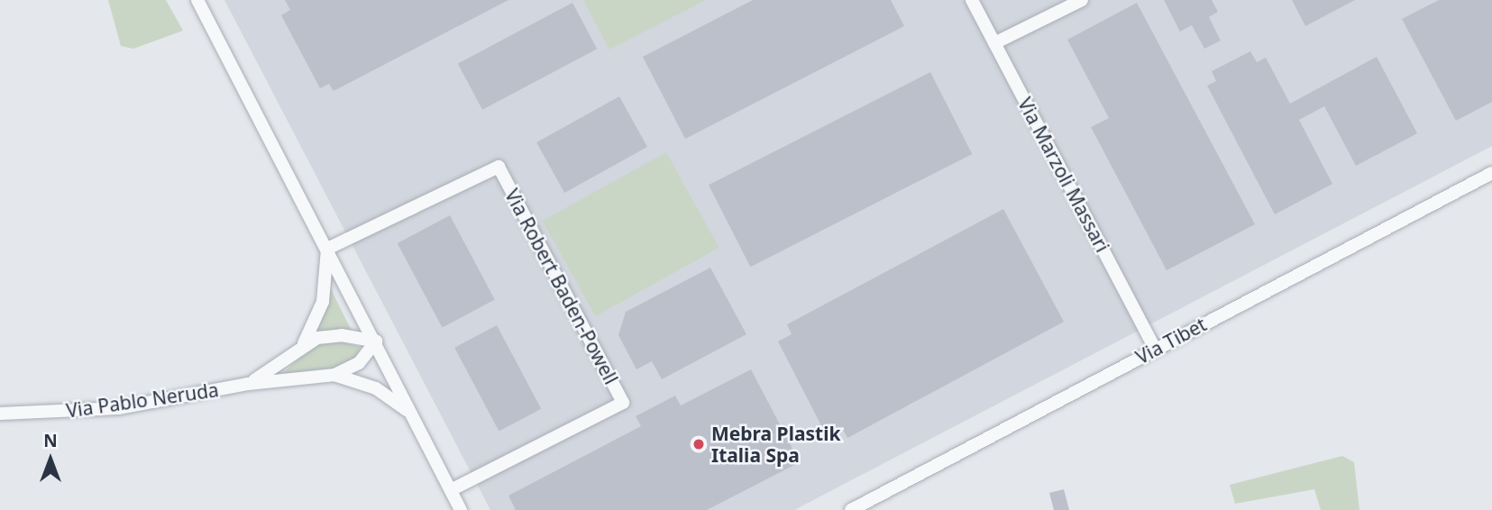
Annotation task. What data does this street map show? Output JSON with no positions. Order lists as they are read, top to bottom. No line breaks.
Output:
{"streets":{"street":["Via Marzoli Massari","Via Robert Baden-Powell","Via Tibet","Via Pablo Neruda"]},"crossings":[["Via Marzoli Massari","Via Tibet"]],"places":["Mebra Plastik Italia Spa"],"north":"top"}
